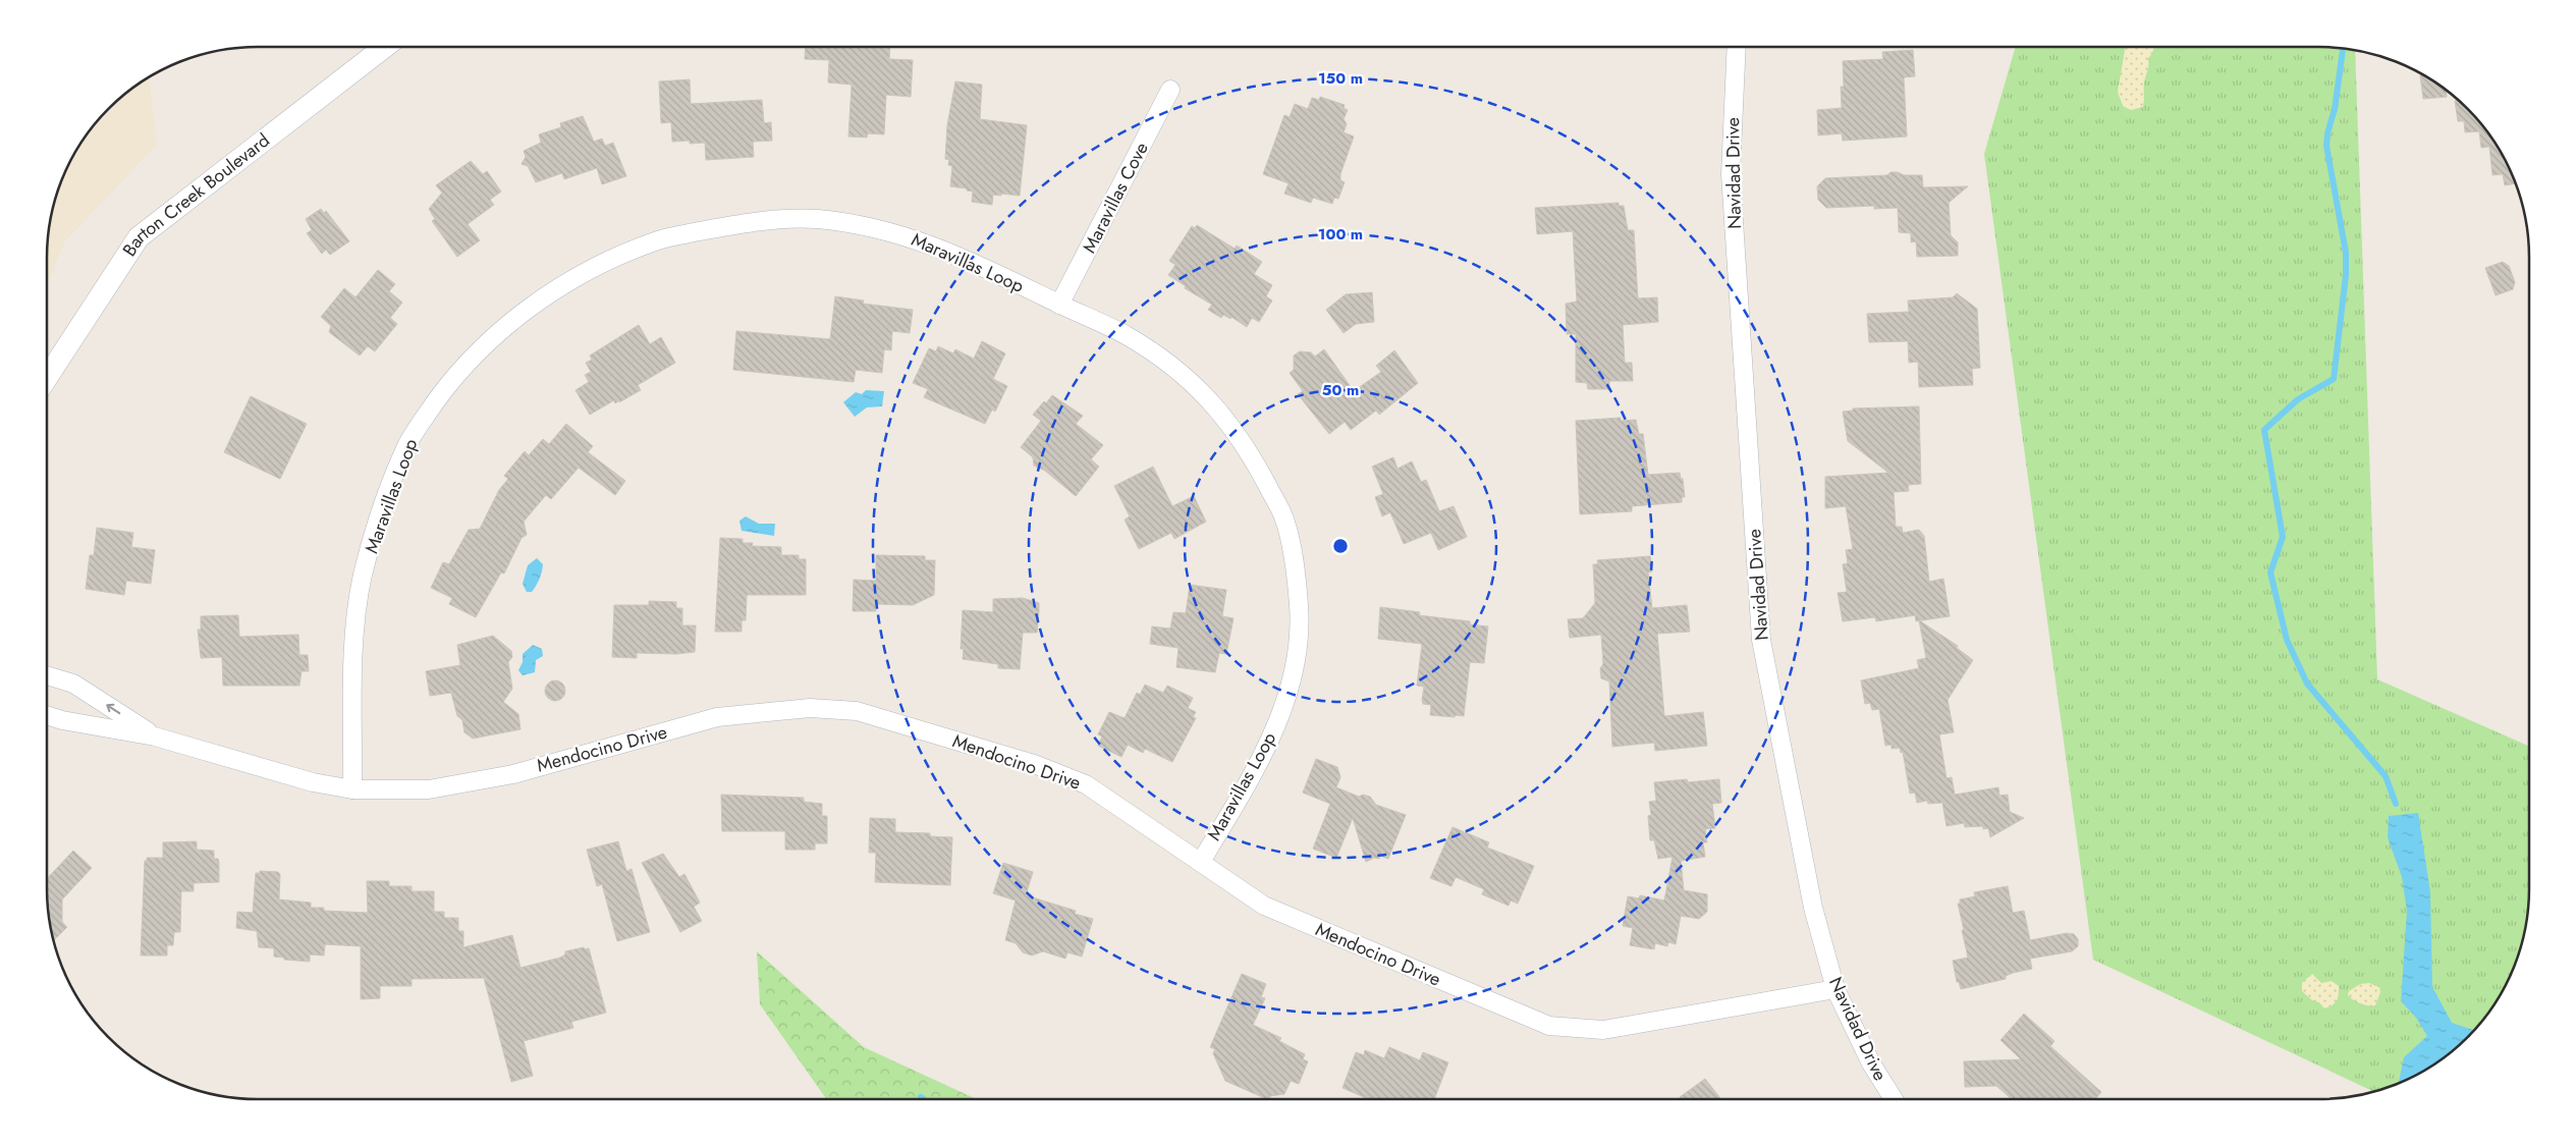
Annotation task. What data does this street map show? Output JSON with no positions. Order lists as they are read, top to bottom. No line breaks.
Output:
{"streets":{"street":["Navidad Drive","Barton Creek Boulevard","Maravillas Cove","Maravillas Loop","Mendocino Drive"]},"crossings":[["Navidad Drive","Mendocino Drive"],["Maravillas Cove","Maravillas Loop"],["Maravillas Loop","Mendocino Drive"]],"rings":["150 m","100 m","50 m"]}
